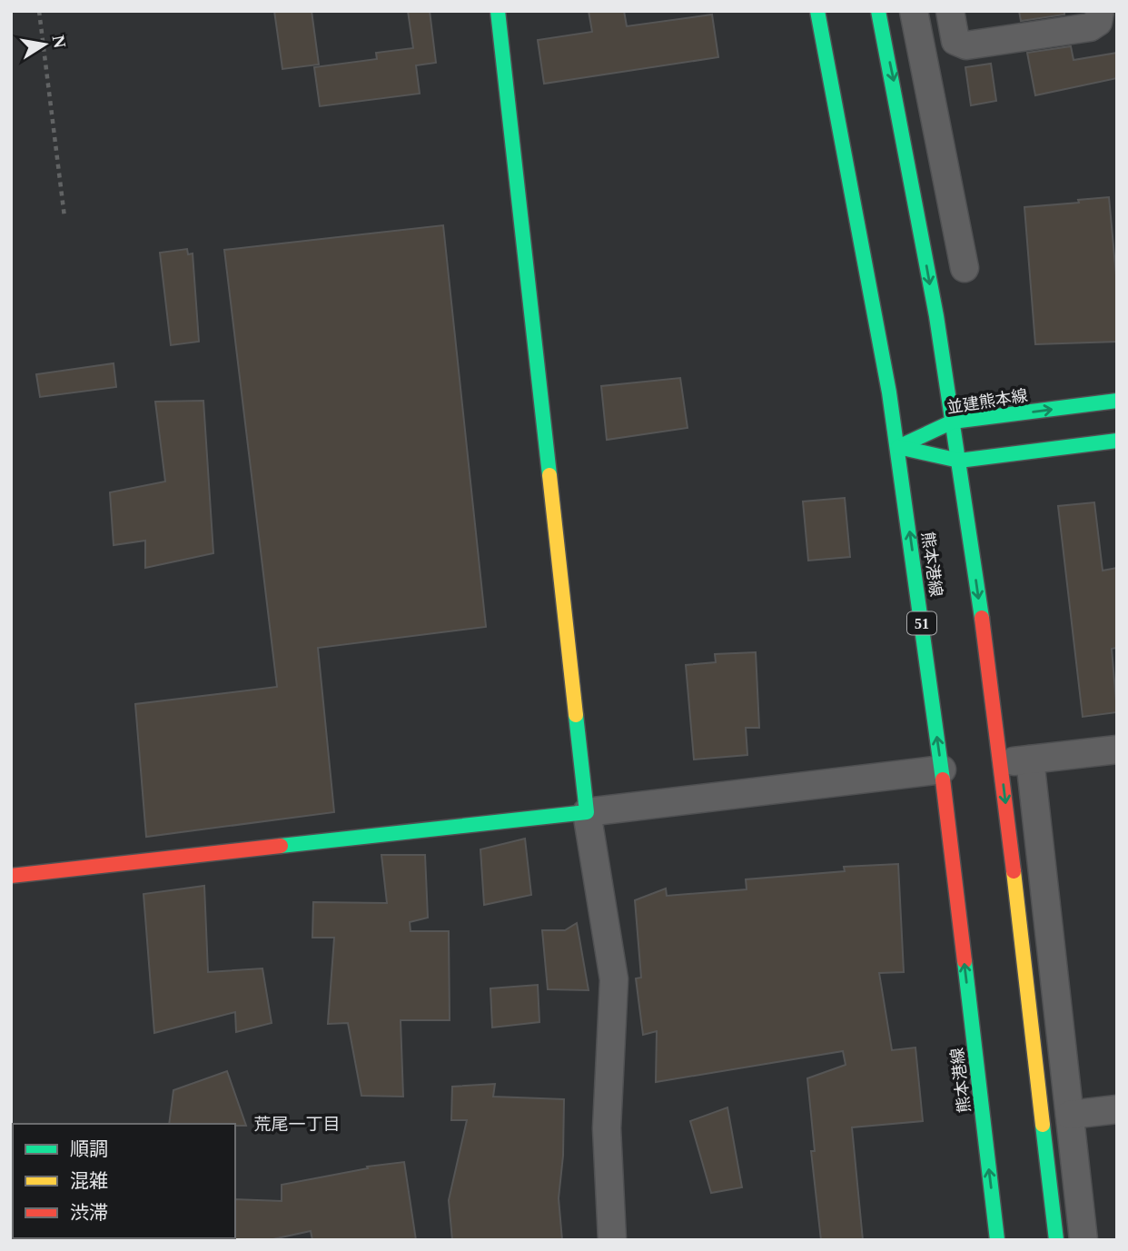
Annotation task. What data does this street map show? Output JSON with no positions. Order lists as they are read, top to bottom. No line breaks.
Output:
{"streets":{"main road":["並建熊本線","熊本港線","51"]},"crossings":[["並建熊本線","熊本港線"]],"districts":["荒尾一丁目"],"legend":["順調","混雑","渋滞"],"north":"right"}
